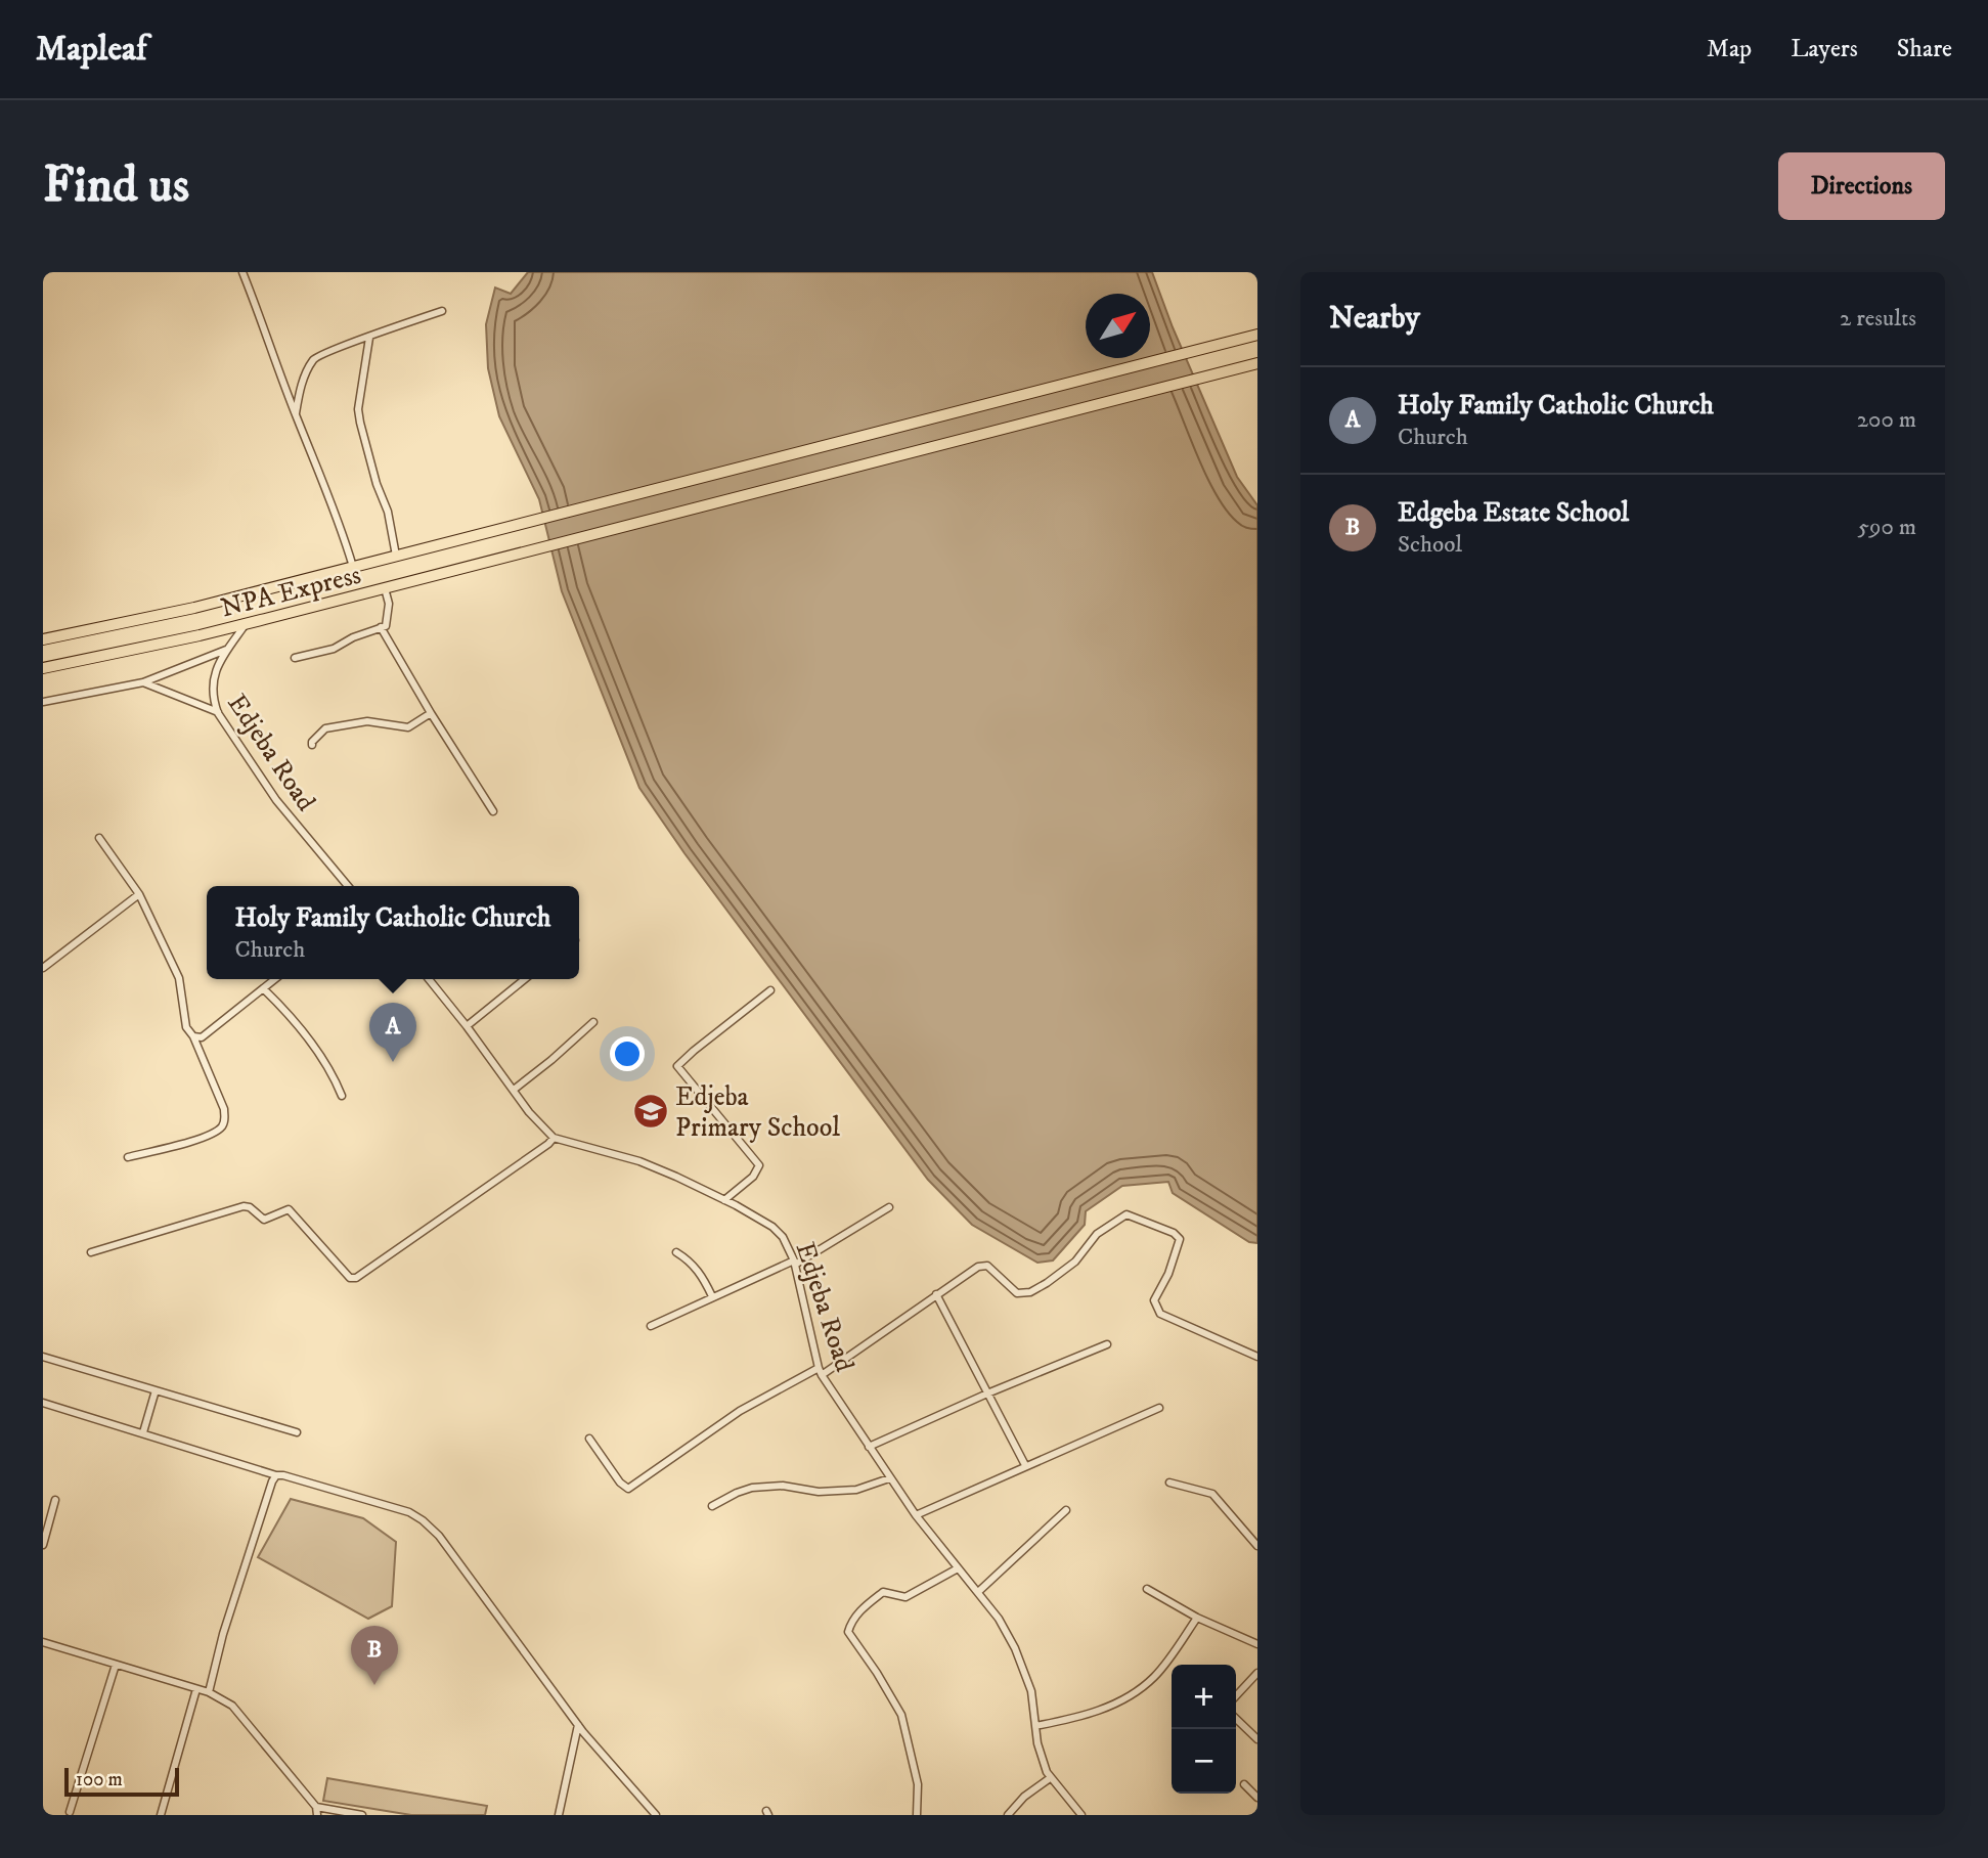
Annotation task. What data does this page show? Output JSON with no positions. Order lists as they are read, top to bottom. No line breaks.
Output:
{"streets":{"main road":["NPA Express"],"street":["Edjeba Road"]},"crossings":[["NPA Express","Edjeba Road"]],"places":{"school or university":["Edjeba Primary School"]},"scale_bar":"100 m","north":"top right","page":{"header":"Mapleaf","nav":["Map","Layers","Share"],"buttons":"Directions","title":"Find us","heading":["Nearby","2 results"],"list":[{"mark":"A","name":"Holy Family Catholic Church","note":"Church","value":"200 m"},{"mark":"B","name":"Edgeba Estate School","note":"School","value":"590 m"}],"popup":["Holy Family Catholic Church","Church"],"pins":["A","B"],"map_buttons":["+","−"],"scale":"100 m"}}
